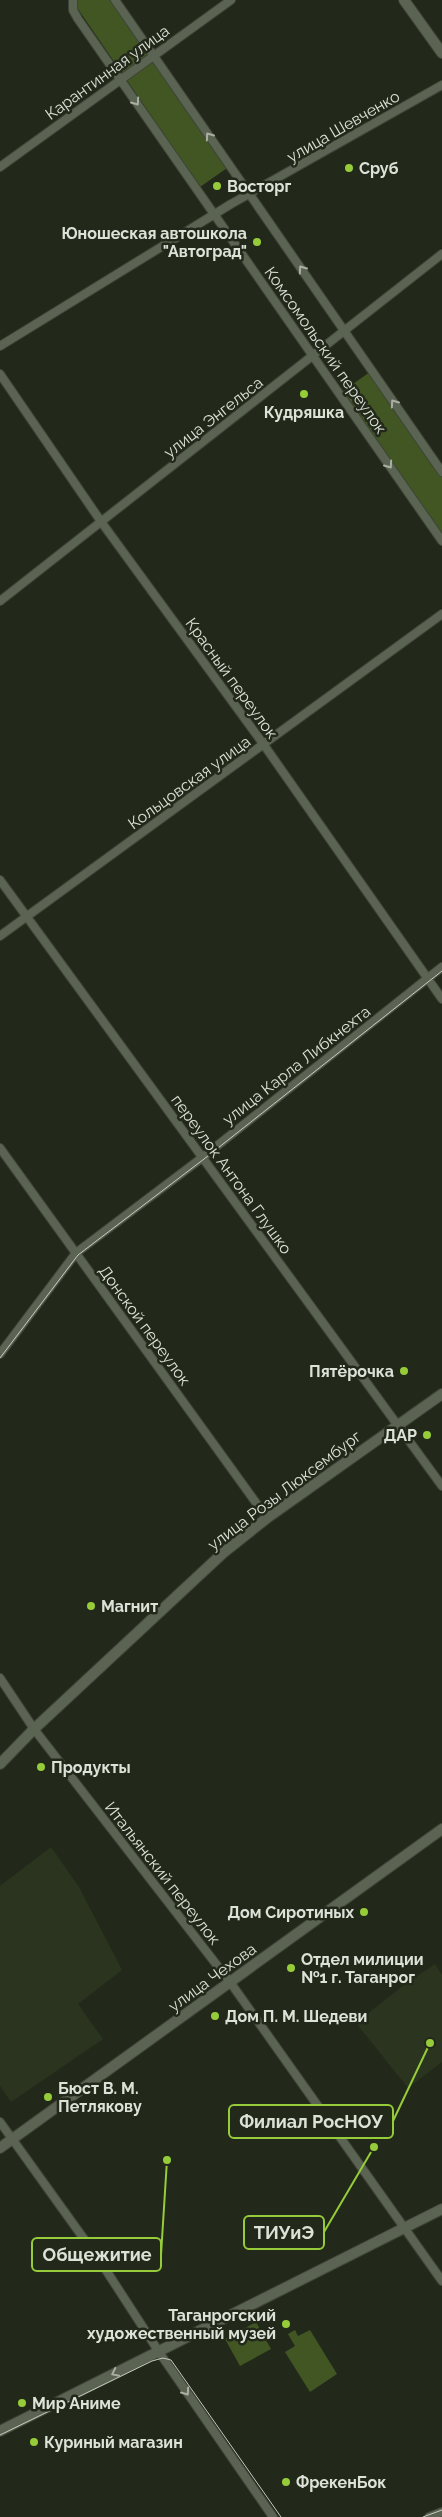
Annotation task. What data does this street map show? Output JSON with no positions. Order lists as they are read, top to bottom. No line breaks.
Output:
{"streets":{"street":["Карантинная улица","улица Шевченко","Комсомольский переулок","улица Энгельса","Красный переулок","Кольцовская улица","улица Карла Либкнехта","переулок Антона Глушко","Донской переулок","улица Розы Люксембург","Итальянский переулок","улица Чехова"]},"crossings":[["Карантинная улица","Комсомольский переулок"],["улица Шевченко","Комсомольский переулок"],["Комсомольский переулок","улица Энгельса"],["улица Энгельса","Красный переулок"],["Красный переулок","Кольцовская улица"],["Красный переулок","улица Карла Либкнехта"],["Кольцовская улица","переулок Антона Глушко"],["улица Карла Либкнехта","переулок Антона Глушко"],["улица Карла Либкнехта","Донской переулок"],["переулок Антона Глушко","улица Розы Люксембург"],["Донской переулок","улица Розы Люксембург"],["улица Розы Люксембург","Итальянский переулок"],["Итальянский переулок","улица Чехова"]],"places":["Сруб","Восторг","Юношеская автошкола \"Автоград\"","Кудряшка","Пятёрочка","ДАР","Магнит","Продукты","Дом Сиротиных","Отдел милиции №1 г. Таганрог","Дом П. М. Шедеви","Филиал РосНОУ","Бюст В. М. Петлякову","ТИУиЭ","Общежитие","Таганрогский художественный музей","Мир Аниме","Куриный магазин","ФрекенБок"]}
